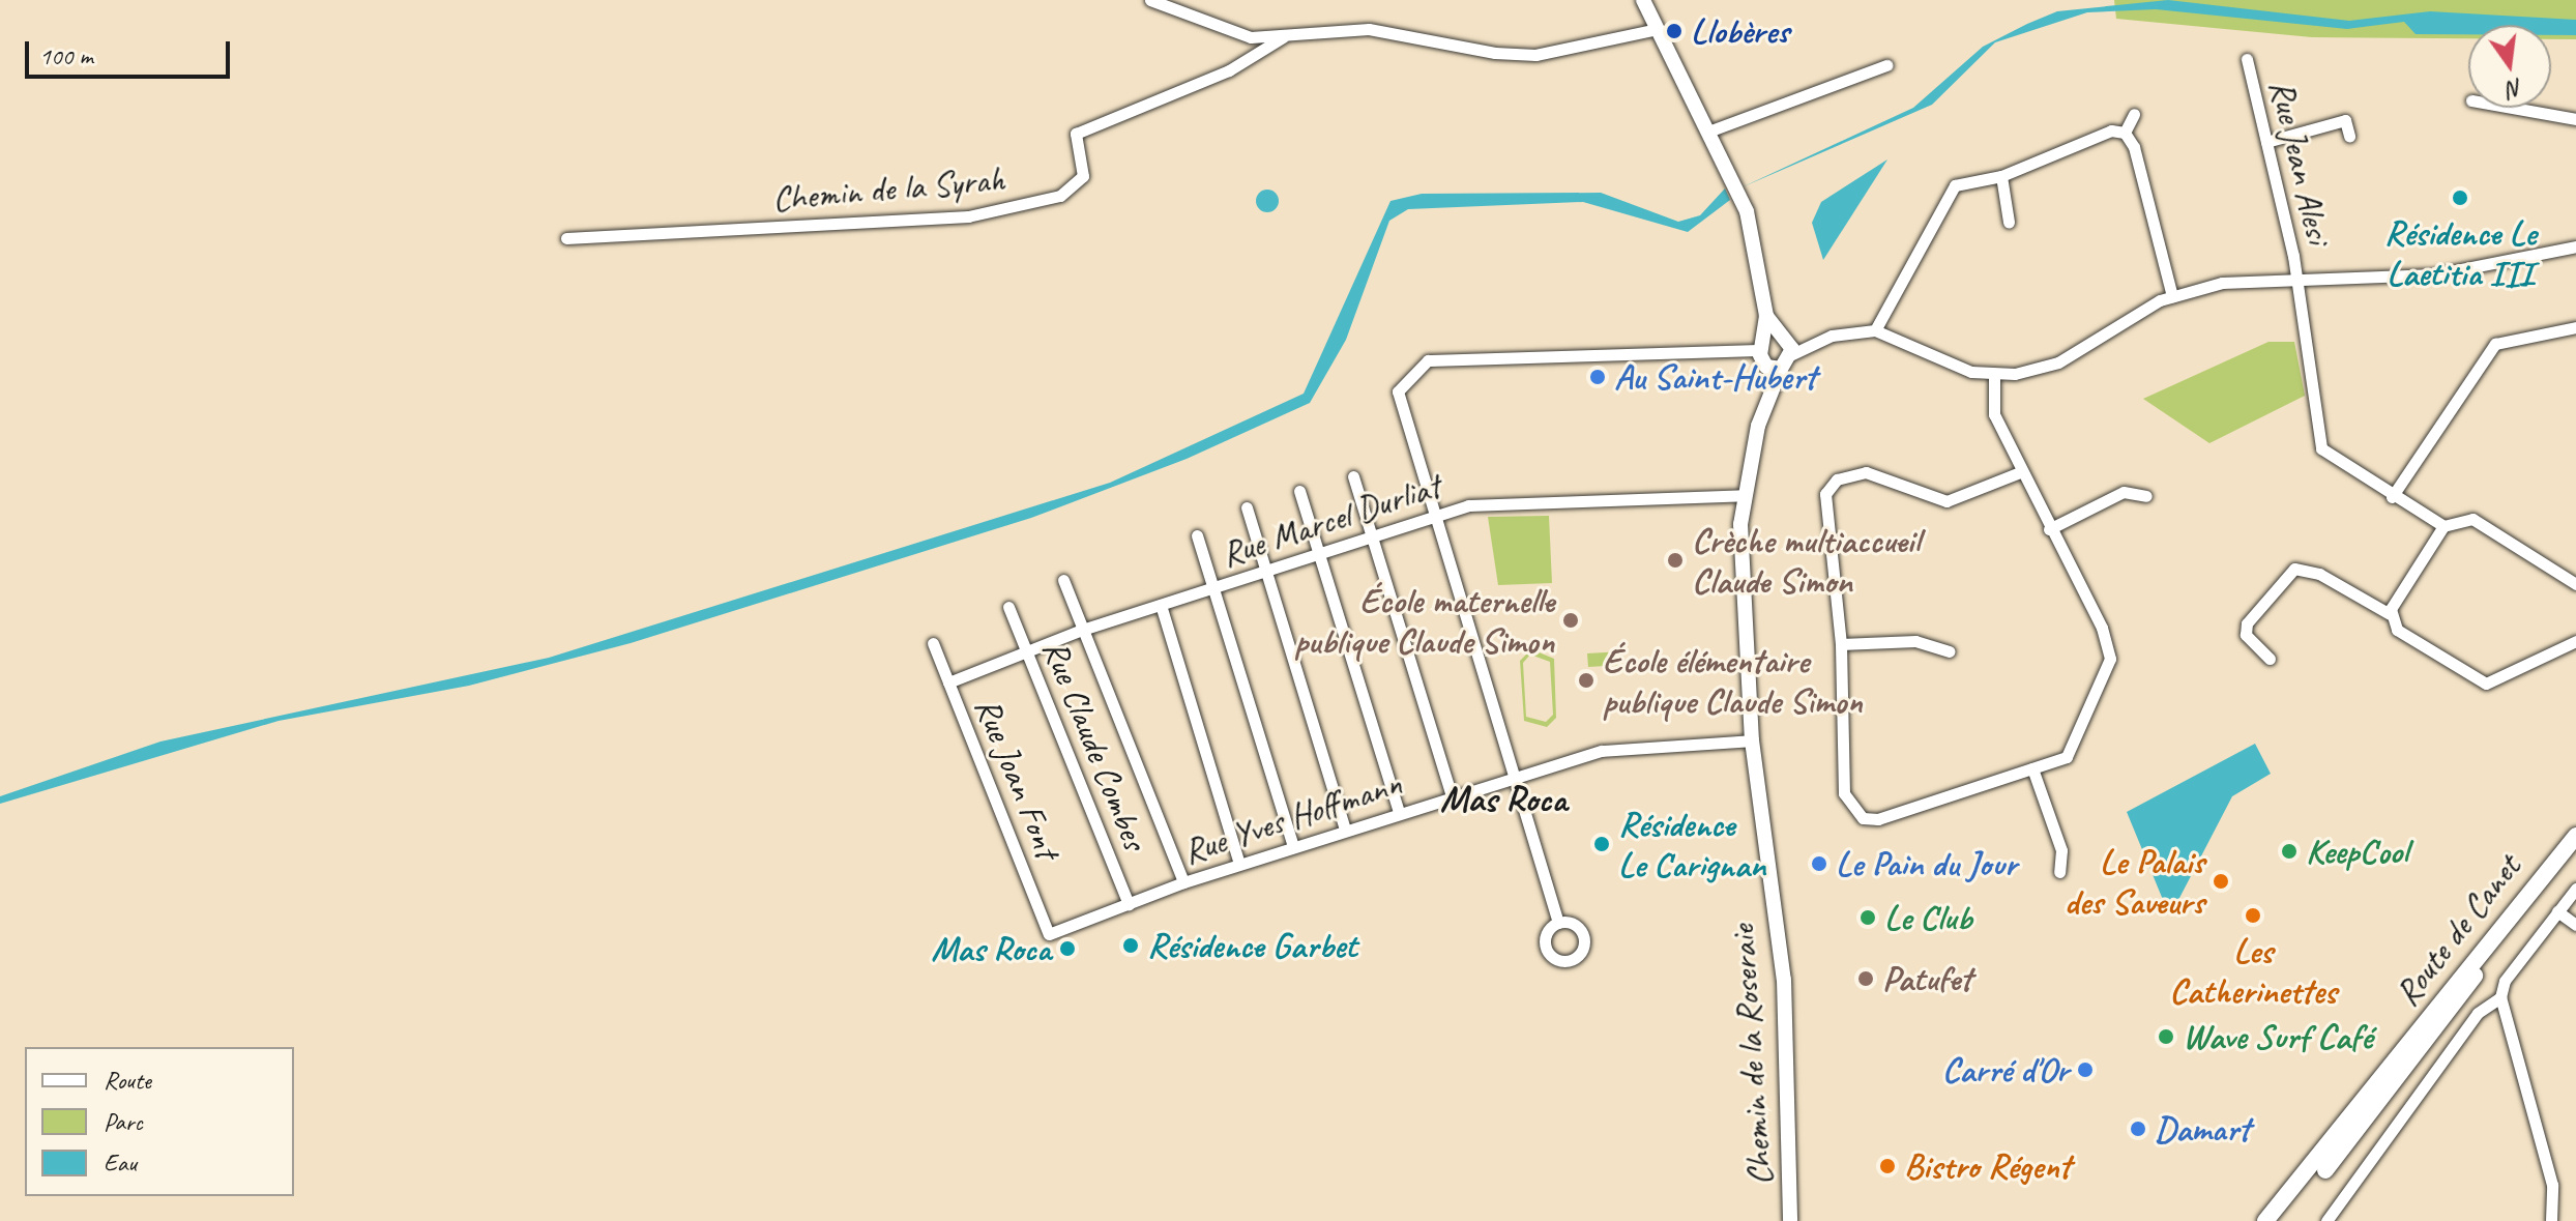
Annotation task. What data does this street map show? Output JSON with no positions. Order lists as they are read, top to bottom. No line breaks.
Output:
{"streets":{"main road":["Route de Canet"],"street":["Rue Jean Alesi","Chemin de la Syrah","Rue Marcel Durliat","Rue Claude Combes","Rue Joan Font","Rue Yves Hoffmann","Chemin de la Roseraie"]},"crossings":[["Rue Marcel Durliat","Rue Claude Combes"],["Rue Marcel Durliat","Rue Joan Font"],["Rue Marcel Durliat","Chemin de la Roseraie"],["Rue Claude Combes","Rue Yves Hoffmann"],["Rue Joan Font","Rue Yves Hoffmann"],["Rue Yves Hoffmann","Chemin de la Roseraie"]],"districts":["Mas Roca"],"places":["Llobères","Résidence Le Laetitia III","Au Saint-Hubert","Crèche multiaccueil Claude Simon","École maternelle publique Claude Simon","École élémentaire publique Claude Simon","Résidence Le Carignan","KeepCool","Le Pain du Jour","Le Palais des Saveurs","Les Catherinettes","Le Club","Résidence Garbet","Mas Roca","Patufet","Wave Surf Café","Carré d'Or","Damart","Bistro Régent"],"legend":["Route","Parc","Eau"],"scale_bar":"100 m","north":"bottom"}
